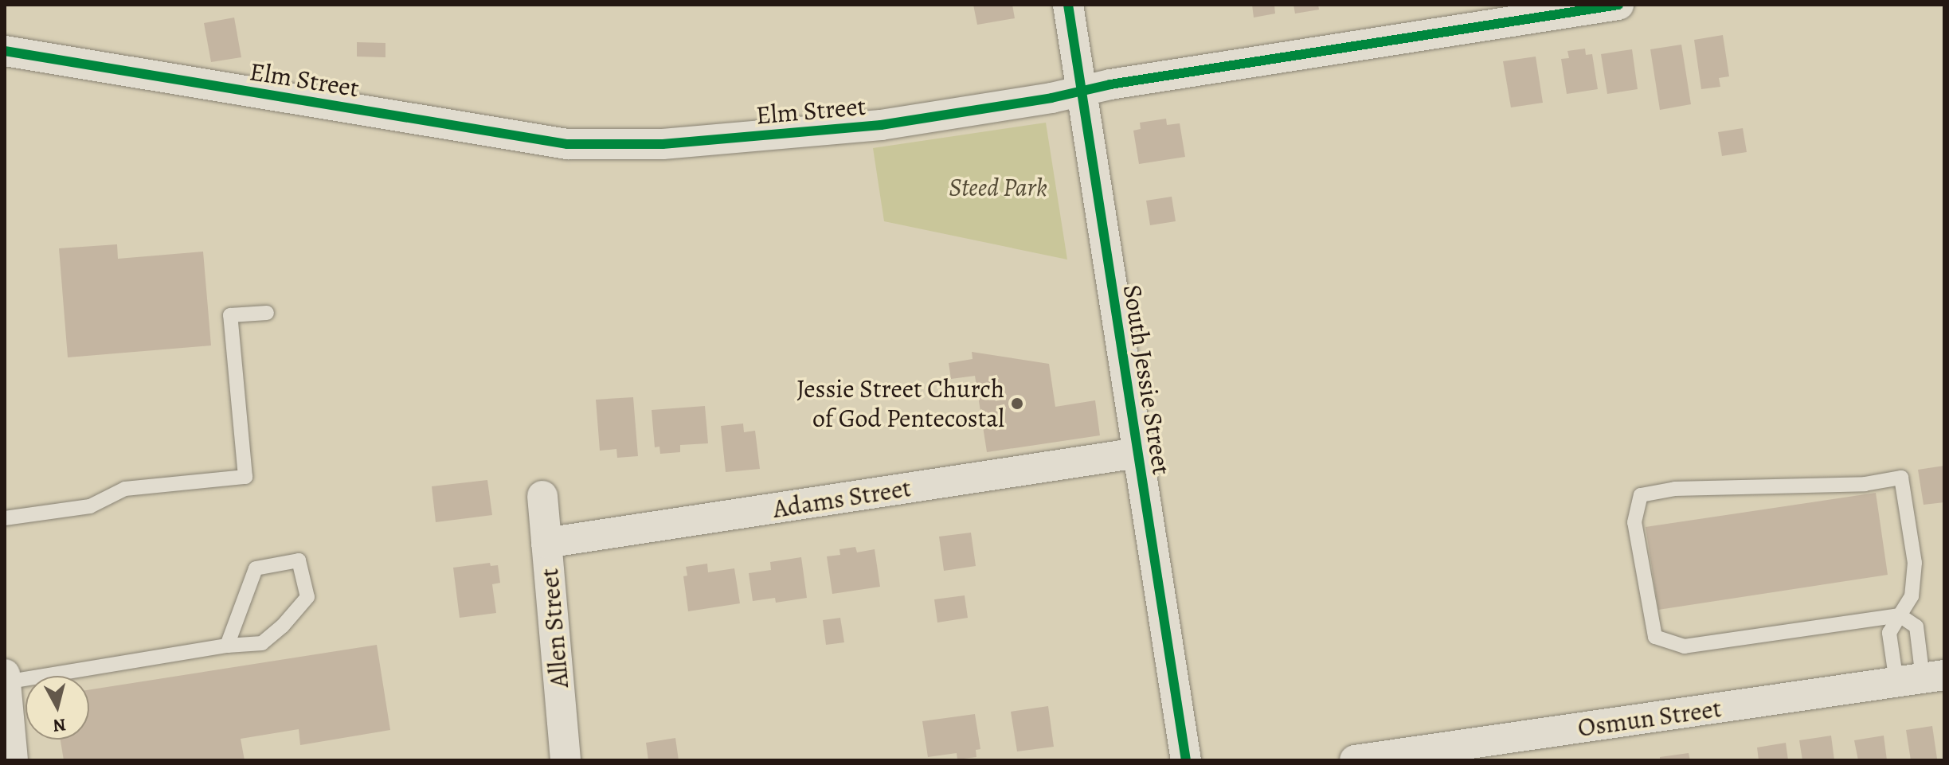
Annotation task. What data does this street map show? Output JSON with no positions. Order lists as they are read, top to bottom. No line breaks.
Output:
{"streets":{"street":["Elm Street","South Jessie Street","Adams Street","Allen Street","Osmun Street"]},"crossings":[["Elm Street","South Jessie Street"],["South Jessie Street","Adams Street"],["Adams Street","Allen Street"]],"parks":["Steed Park"],"places":["Jessie Street Church of God Pentecostal"],"north":"bottom"}
